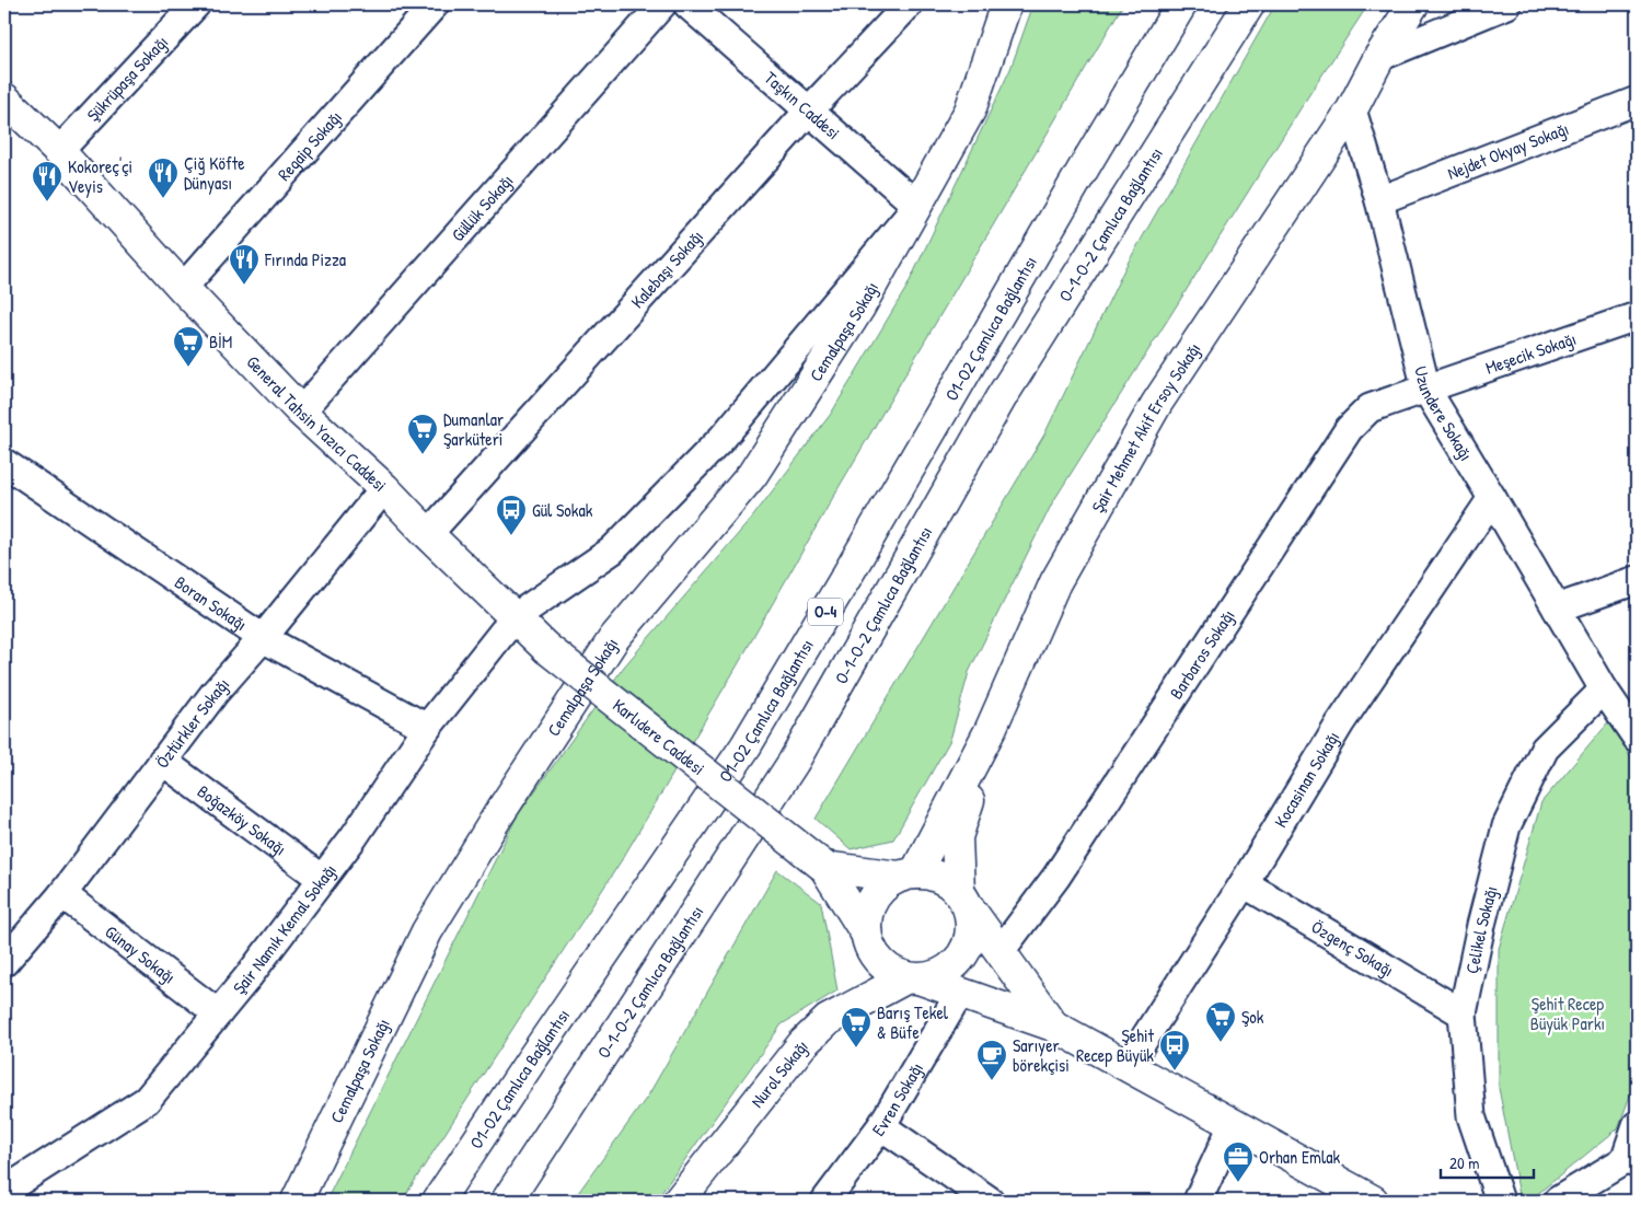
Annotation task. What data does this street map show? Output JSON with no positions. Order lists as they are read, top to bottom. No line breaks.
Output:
{"streets":{"main road":["O-1-O-2 Çamlıca Bağlantısı","O1-O2 Çamlıca Bağlantısı","Cemalpaşa Sokağı","General Tahsin Yazıcı Caddesi","Şair Mehmet Akif Ersoy Sokağı","O-4","Karlıdere Caddesi","Nurol Sokağı"],"street":["Şükrüpaşa Sokağı","Taşkın Caddesi","Regaip Sokağı","Nejdet Okyay Sokağı","Güllük Sokağı","Kalebaşı Sokağı","Meşecik Sokağı","Uzundere Sokağı","Boran Sokağı","Barbaros Sokağı","Öztürkler Sokağı","Kocasinan Sokağı","Boğazköy Sokağı","Şair Namık Kemal Sokağı","Çelikel Sokağı","Özgenç Sokağı","Günay Sokağı","Evren Sokağı"]},"crossings":[["Şükrüpaşa Sokağı","General Tahsin Yazıcı Caddesi"],["Taşkın Caddesi","Kalebaşı Sokağı"],["Taşkın Caddesi","Cemalpaşa Sokağı"],["Regaip Sokağı","General Tahsin Yazıcı Caddesi"],["Nejdet Okyay Sokağı","Uzundere Sokağı"],["Güllük Sokağı","General Tahsin Yazıcı Caddesi"],["Kalebaşı Sokağı","General Tahsin Yazıcı Caddesi"],["Cemalpaşa Sokağı","General Tahsin Yazıcı Caddesi"],["Cemalpaşa Sokağı","Şair Namık Kemal Sokağı"],["Meşecik Sokağı","Uzundere Sokağı"],["Meşecik Sokağı","Barbaros Sokağı"],["Uzundere Sokağı","Şair Mehmet Akif Ersoy Sokağı"],["Uzundere Sokağı","Barbaros Sokağı"],["Uzundere Sokağı","Kocasinan Sokağı"],["Uzundere Sokağı","Çelikel Sokağı"],["General Tahsin Yazıcı Caddesi","Öztürkler Sokağı"],["General Tahsin Yazıcı Caddesi","Karlıdere Caddesi"],["General Tahsin Yazıcı Caddesi","Şair Namık Kemal Sokağı"],["Şair Mehmet Akif Ersoy Sokağı","Karlıdere Caddesi"],["Şair Mehmet Akif Ersoy Sokağı","Nurol Sokağı"],["Boran Sokağı","Öztürkler Sokağı"],["Boran Sokağı","Şair Namık Kemal Sokağı"],["Öztürkler Sokağı","Boğazköy Sokağı"],["Öztürkler Sokağı","Günay Sokağı"],["Karlıdere Caddesi","Nurol Sokağı"],["Kocasinan Sokağı","Özgenç Sokağı"],["Boğazköy Sokağı","Şair Namık Kemal Sokağı"],["Şair Namık Kemal Sokağı","Günay Sokağı"],["Çelikel Sokağı","Özgenç Sokağı"]],"parks":["Şehit Recep Büyük Parkı"],"places":{"restaurant":["Çiğ Köfte Dünyası","Kokoreç'çi Veyis","Fırında Pizza"],"supermarket":["BİM","Dumanlar Şarküteri","Şok","Barış Tekel & Büfe"],"bus stop":["Gül Sokak","Şehit Recep Büyük"],"cafe":["Sarıyer börekçisi"],"office":["Orhan Emlak"]},"scale_bar":"20 m"}
